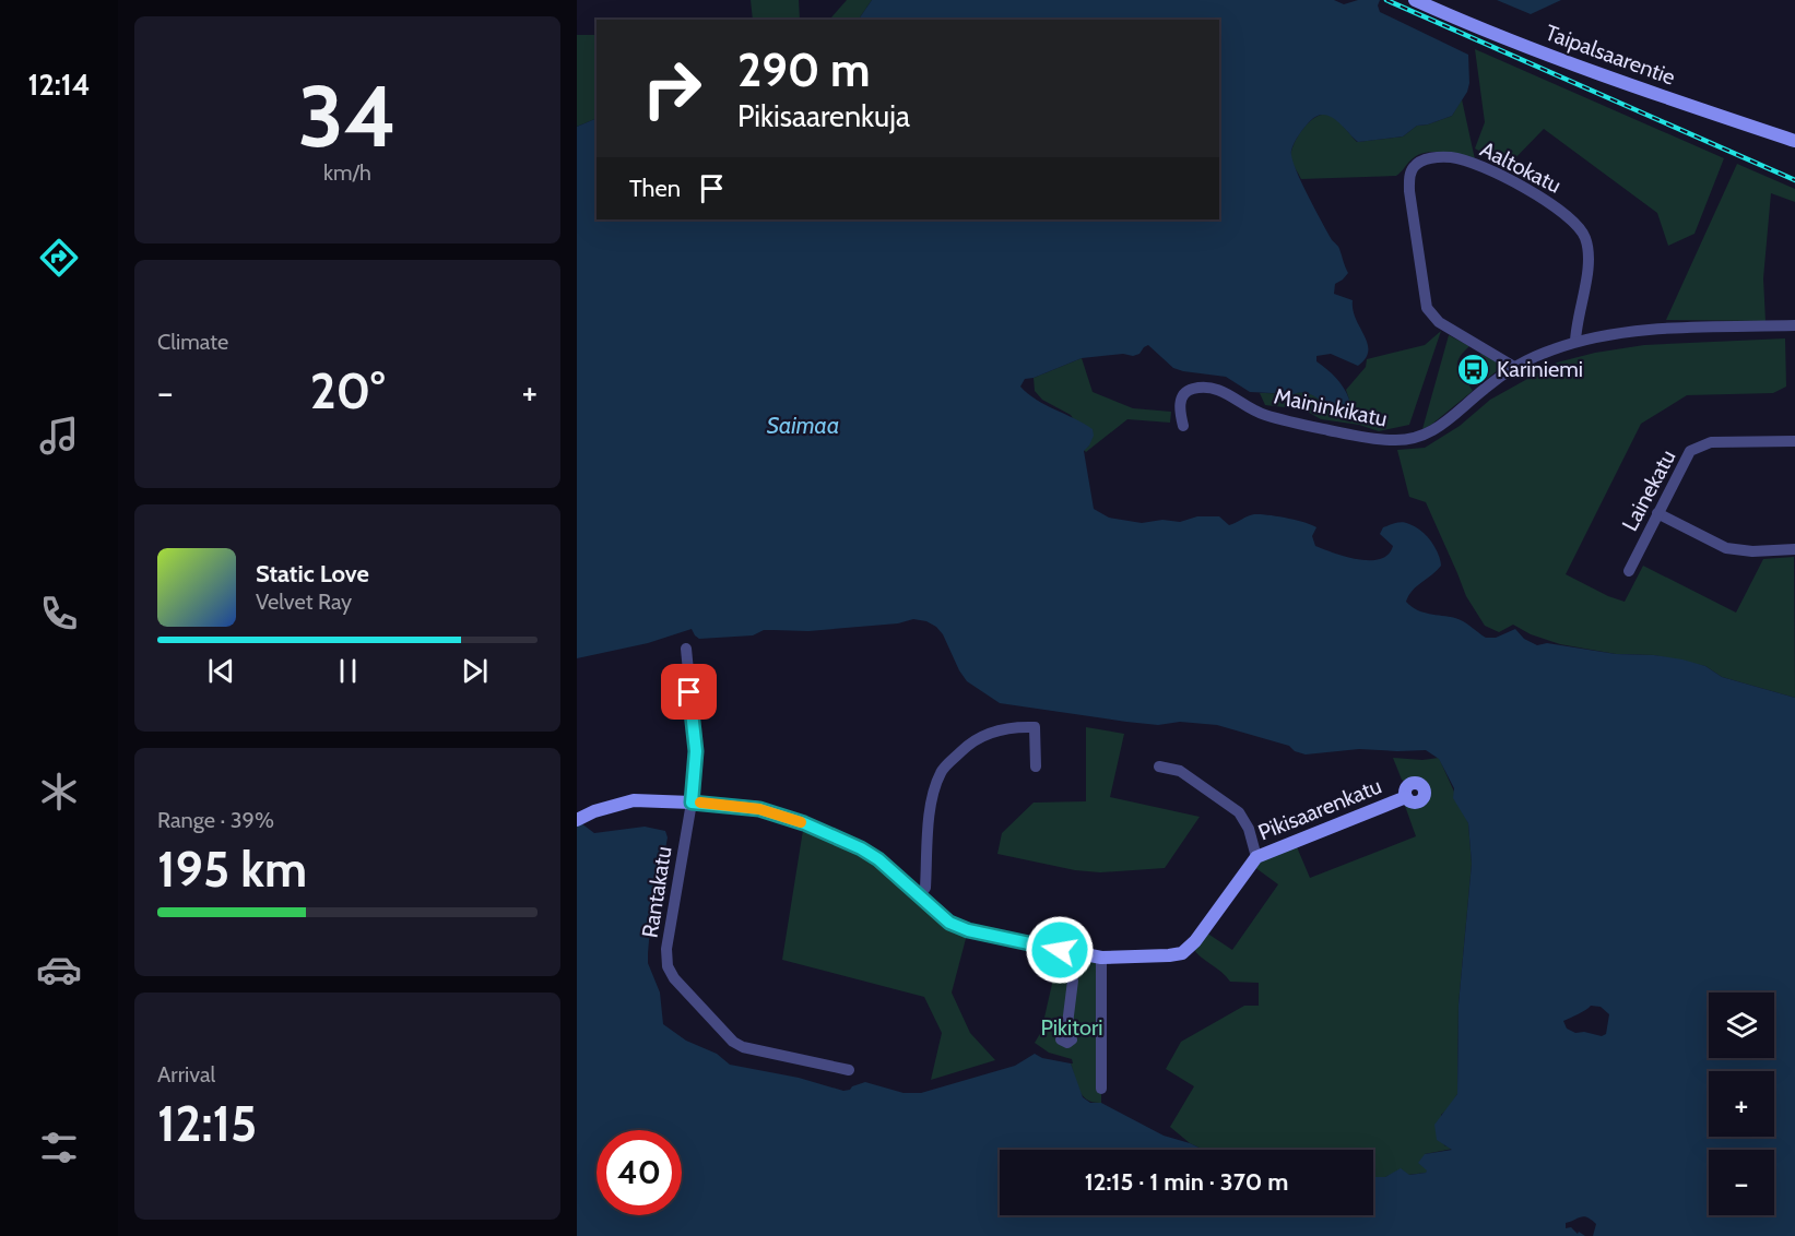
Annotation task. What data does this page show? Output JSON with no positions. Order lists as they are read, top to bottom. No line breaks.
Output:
{"streets":{"street":["Taipalsaarentie","Aaltokatu","Maininkikatu","Lainekatu","Pikisaarenkatu","Rantakatu"]},"crossings":[["Aaltokatu","Maininkikatu"],["Pikisaarenkatu","Rantakatu"]],"water":["Saimaa"],"parks":["Pikitori"],"places":{"bus stop":["Kariniemi"]},"page":{"tabs":"12:14","tile":[["34","km/h"],"Climate",["Range · 39%","195 km"],["Arrival","12:15"]],"turn":["290 m","Pikisaarenkuja"],"then":"Then","heat":["−","20°","+"],"song":["Static Love","Velvet Ray"],"map_buttons":["+","−"],"limit":"40","trip":"12:15 · 1 min · 370 m"}}
